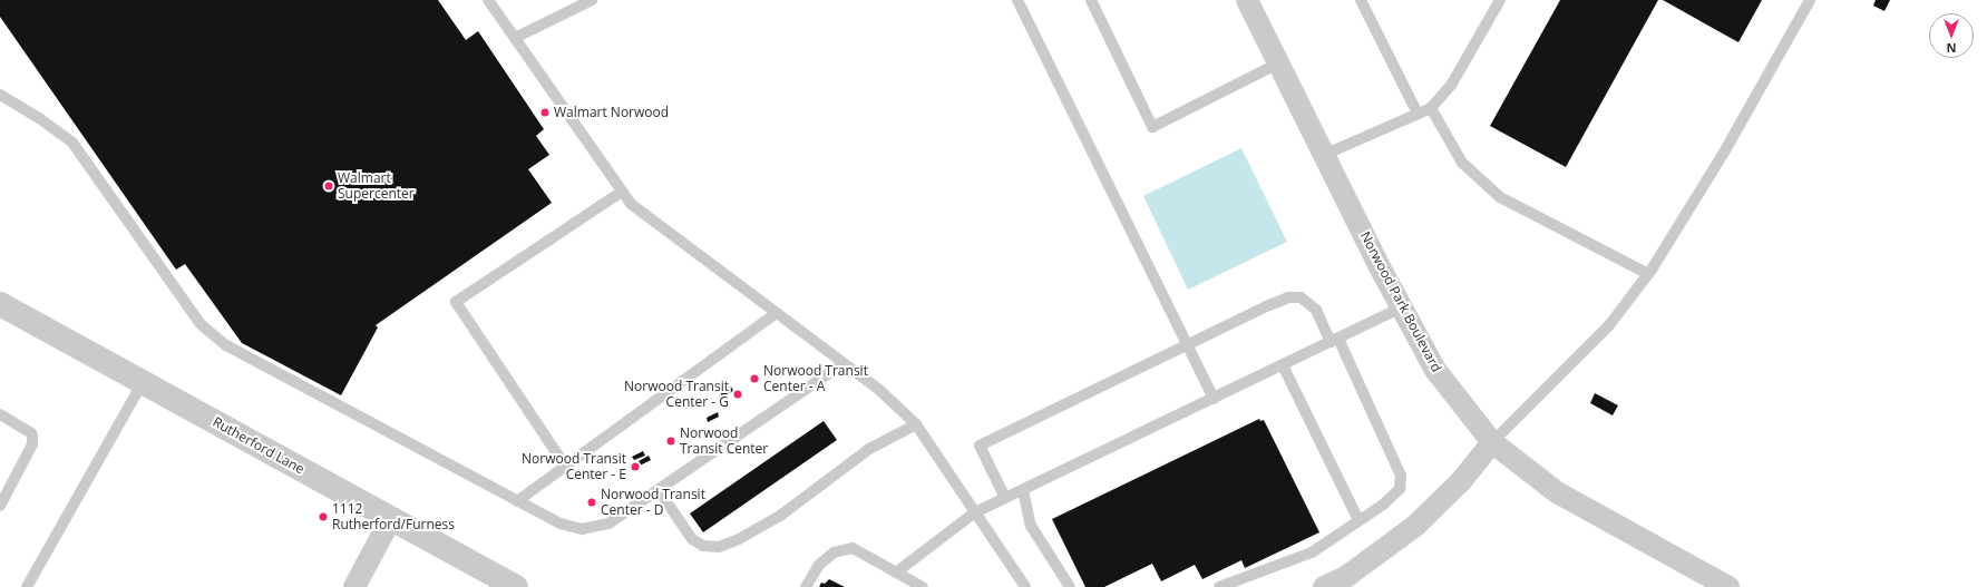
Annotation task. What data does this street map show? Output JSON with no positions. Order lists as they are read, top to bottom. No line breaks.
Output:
{"streets":{"street":["Norwood Park Boulevard","Rutherford Lane"]},"places":["Walmart Norwood","Walmart Supercenter","Norwood Transit Center - A","Norwood Transit Center - G","Norwood Transit Center","Norwood Transit Center - E","Norwood Transit Center - D","1112 Rutherford/Furness"],"north":"bottom"}
